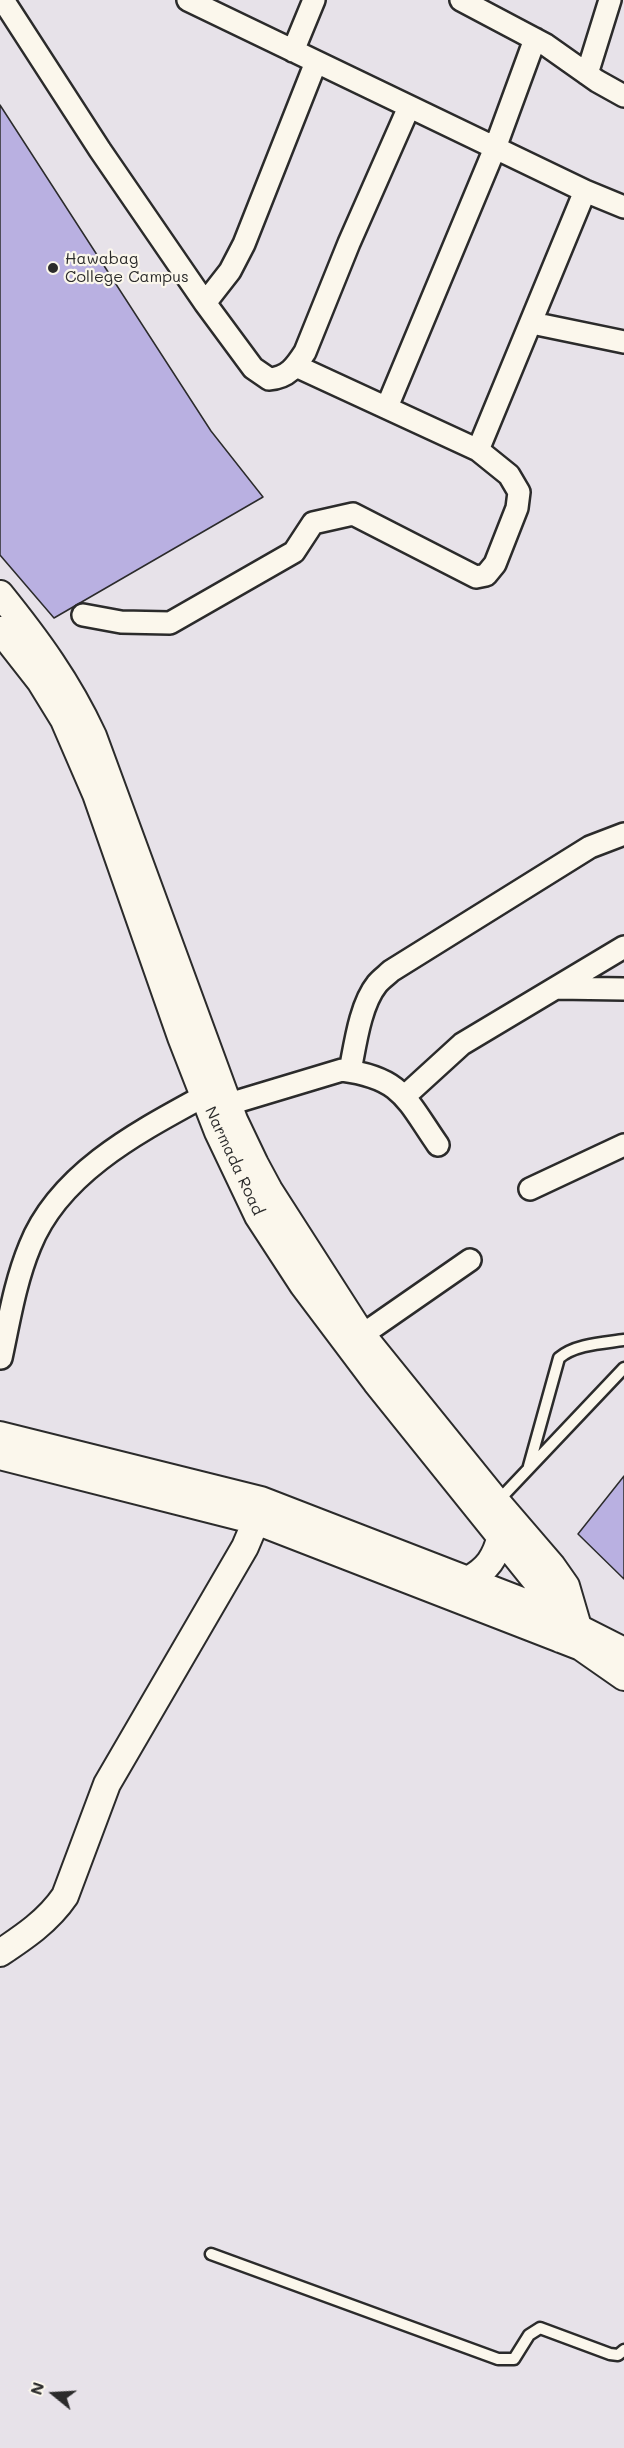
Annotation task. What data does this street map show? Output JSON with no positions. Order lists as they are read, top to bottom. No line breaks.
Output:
{"streets":{"street":["Narmada Road"]},"places":["Hawabag College Campus"],"north":"left"}
